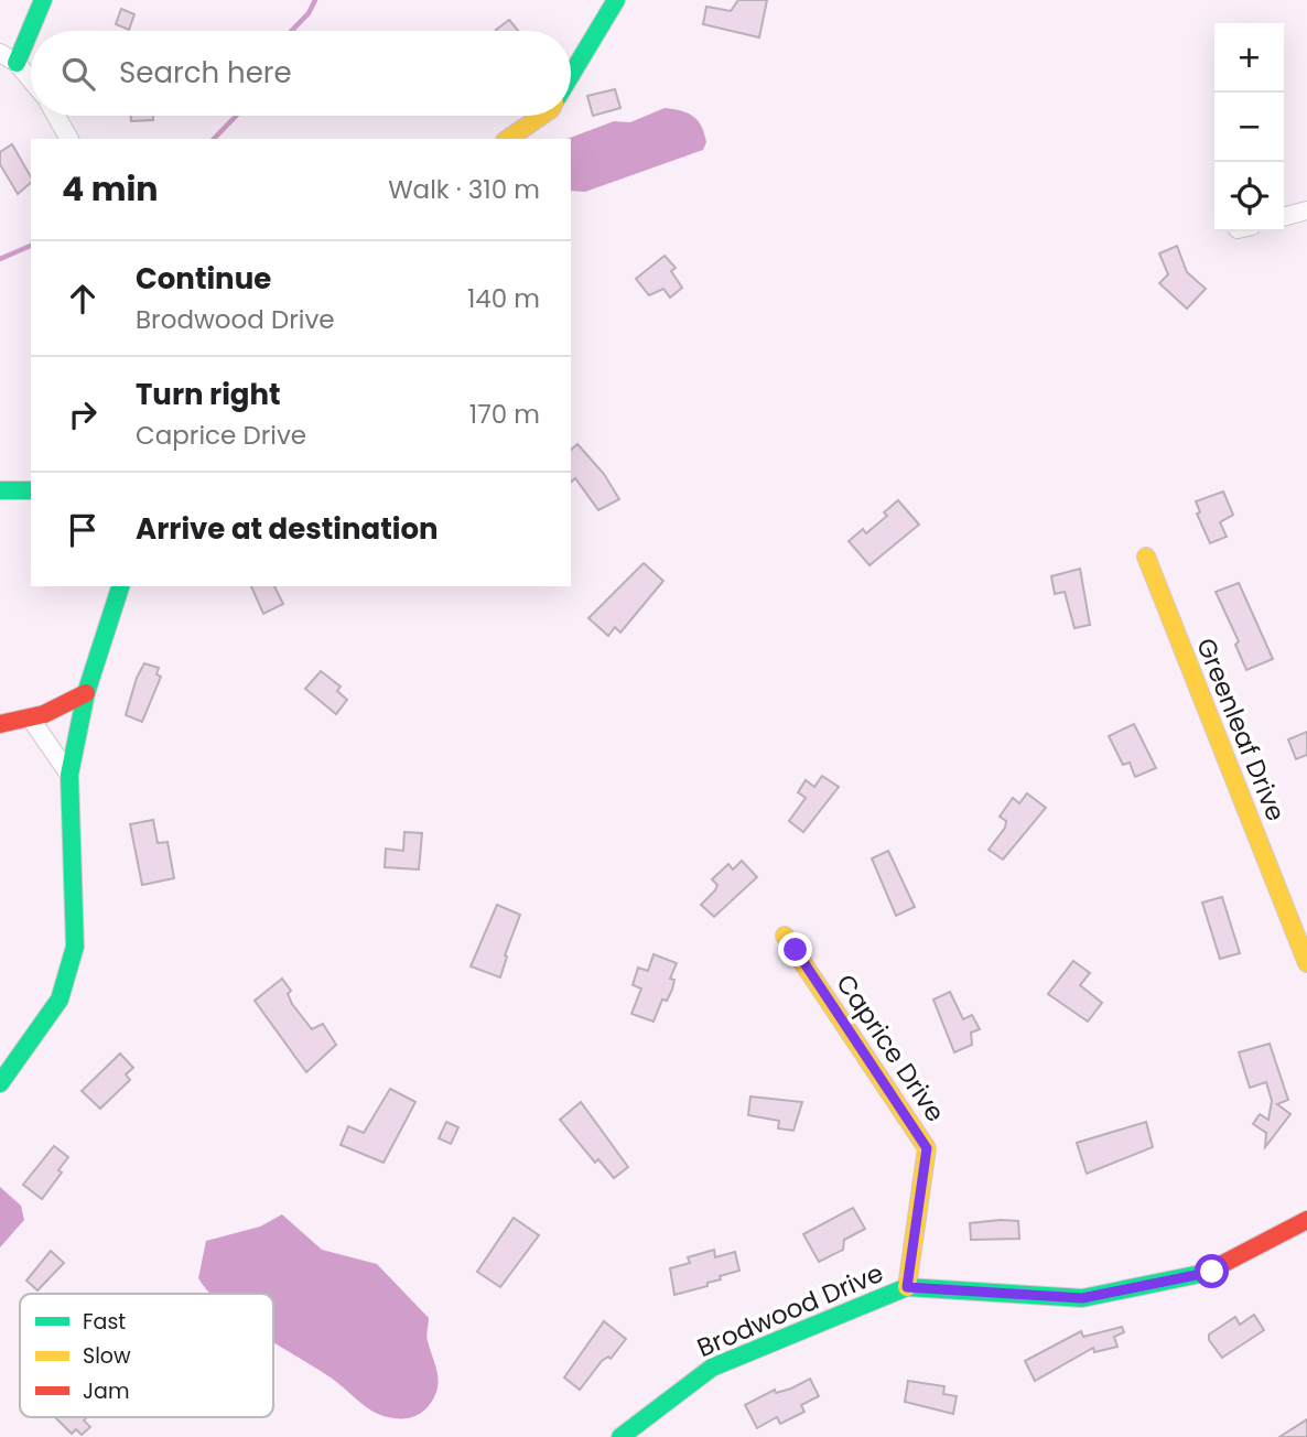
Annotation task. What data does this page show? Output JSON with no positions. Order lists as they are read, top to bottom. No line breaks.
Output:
{"streets":{"street":["Greenleaf Drive","Caprice Drive","Brodwood Drive"]},"crossings":[["Caprice Drive","Brodwood Drive"]],"legend":["Fast","Slow","Jam"],"page":{"map_buttons":["+","−"],"search":"Search here","heading":["4 min","Walk · 310 m"],"list":[["Continue","Brodwood Drive","140 m"],["Turn right","Caprice Drive","170 m"],"Arrive at destination"]}}
